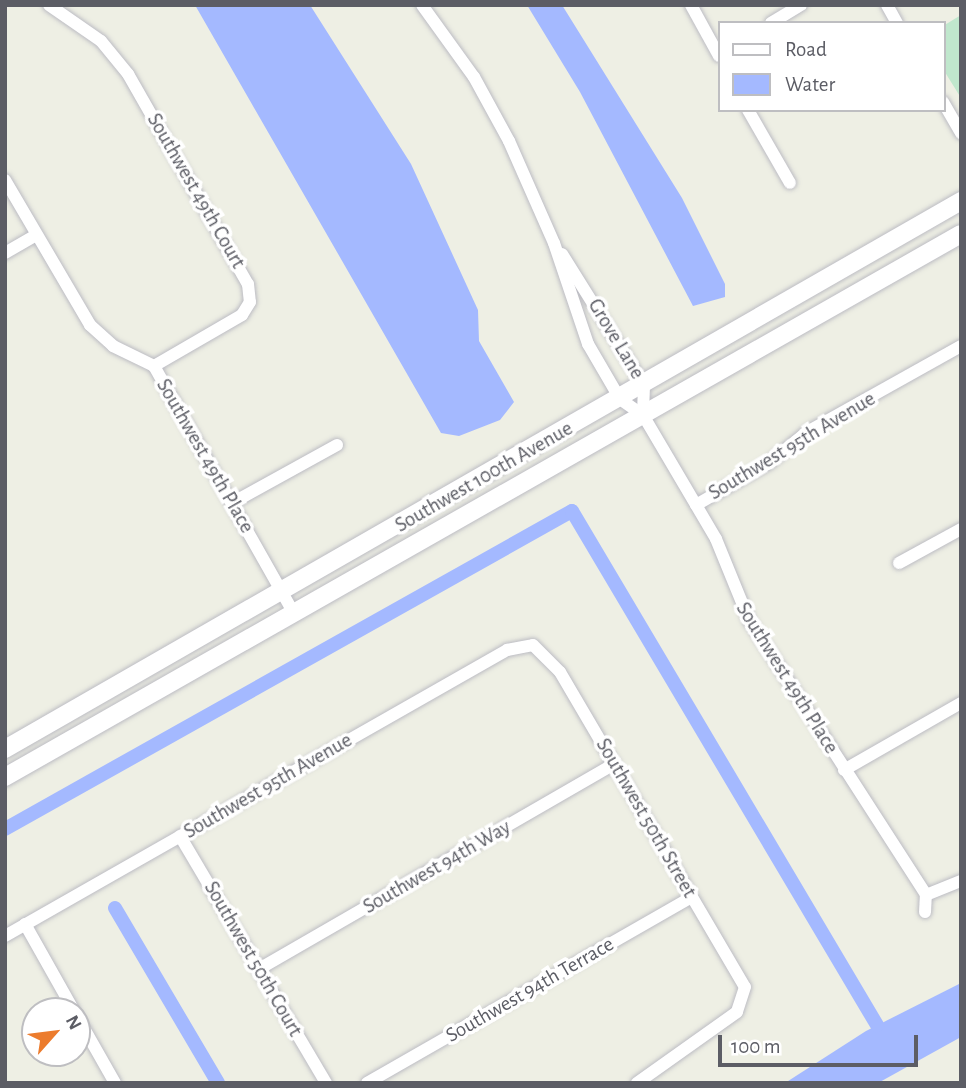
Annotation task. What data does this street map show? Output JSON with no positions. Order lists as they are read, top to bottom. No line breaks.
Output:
{"streets":{"main road":["Southwest 100th Avenue"],"street":["Southwest 49th Court","Grove Lane","Southwest 95th Avenue","Southwest 49th Place","Southwest 50th Street","Southwest 94th Way","Southwest 50th Court","Southwest 94th Terrace"]},"crossings":[["Southwest 49th Court","Southwest 49th Place"],["Grove Lane","Southwest 49th Place"],["Grove Lane","Southwest 100th Avenue"],["Southwest 95th Avenue","Southwest 49th Place"],["Southwest 95th Avenue","Southwest 50th Street"],["Southwest 95th Avenue","Southwest 50th Court"],["Southwest 49th Place","Southwest 100th Avenue"],["Southwest 50th Street","Southwest 94th Way"],["Southwest 50th Street","Southwest 94th Terrace"],["Southwest 94th Way","Southwest 50th Court"]],"legend":["Road","Water"],"scale_bar":"100 m","north":"top right"}
